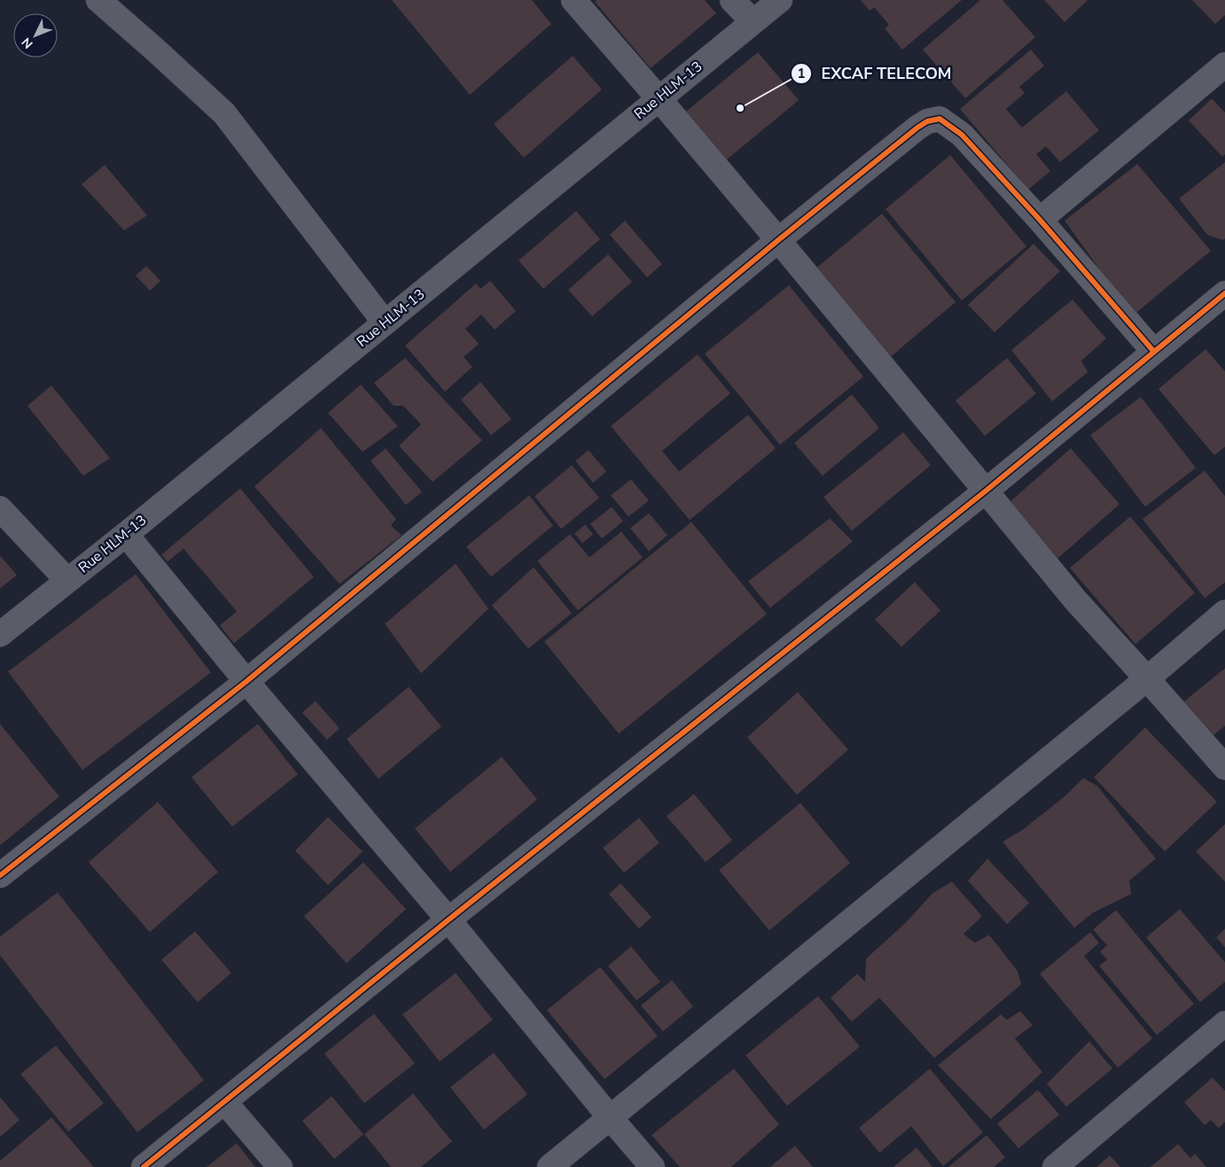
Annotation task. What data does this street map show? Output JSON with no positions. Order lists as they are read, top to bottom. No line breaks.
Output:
{"streets":{"street":["Rue HLM-13"]},"places":["EXCAF TELECOM"],"north":"bottom left"}
